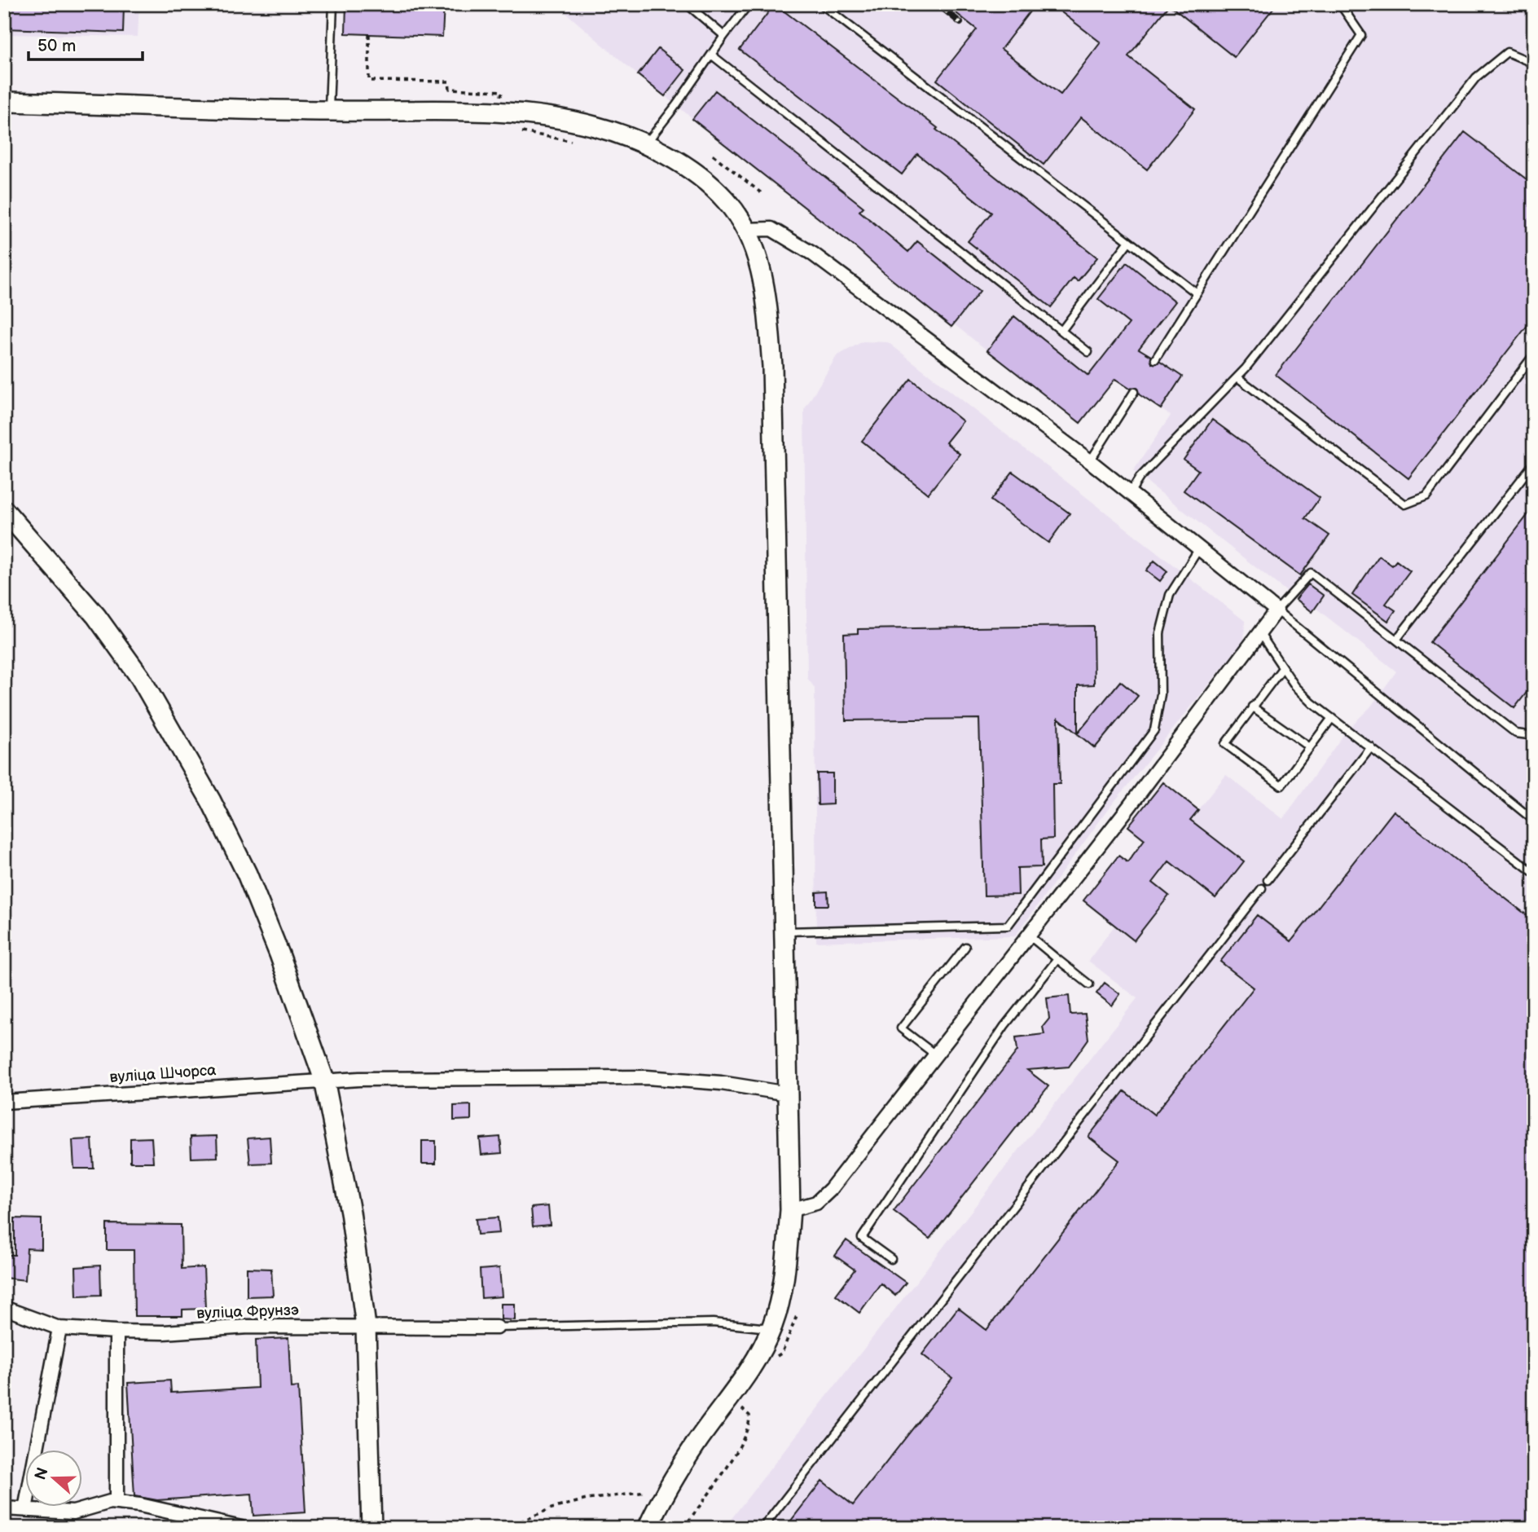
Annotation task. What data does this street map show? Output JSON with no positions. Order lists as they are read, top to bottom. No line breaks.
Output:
{"streets":{"street":["вуліца Шчорса","вуліца Фрунзэ"]},"scale_bar":"50 m","north":"left"}
